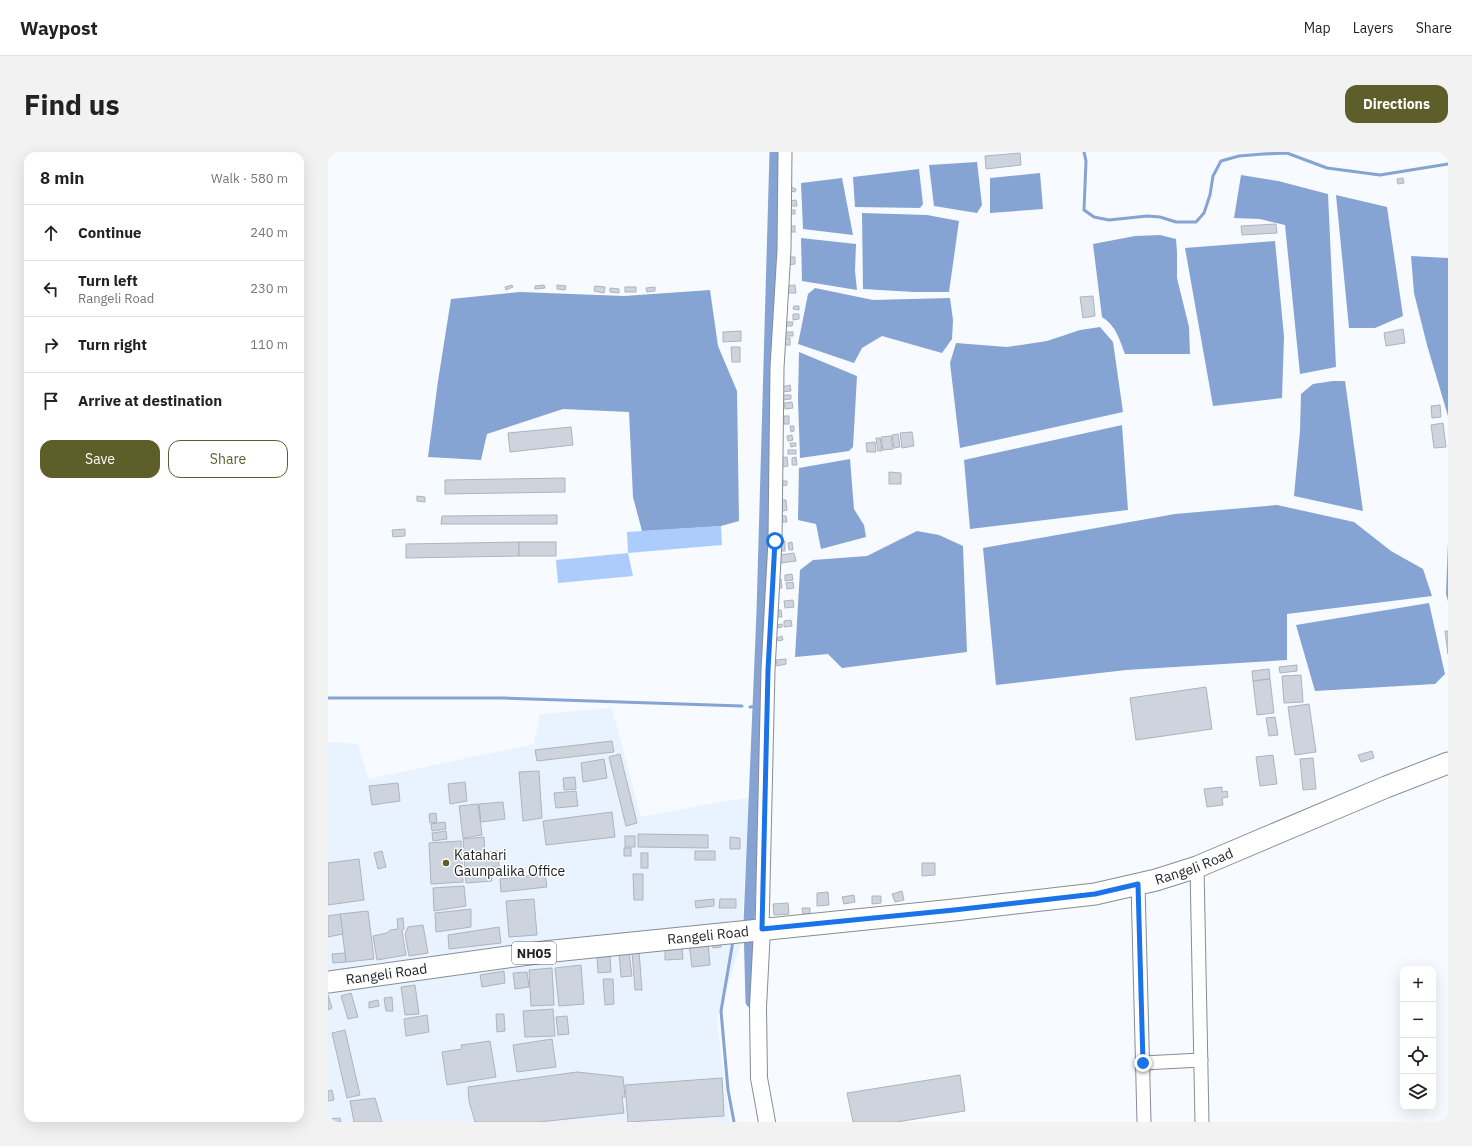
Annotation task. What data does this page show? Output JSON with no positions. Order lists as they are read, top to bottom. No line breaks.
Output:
{"streets":{"main road":["Rangeli Road","NH05"]},"places":["Katahari Gaunpalika Office"],"page":{"header":"Waypost","nav":["Map","Layers","Share"],"buttons":["Directions",["Save","Share"]],"title":"Find us","heading":["8 min","Walk · 580 m"],"list":[["Continue","240 m"],["Turn left","Rangeli Road","230 m"],["Turn right","110 m"],"Arrive at destination"],"map_buttons":["+","−"]}}
